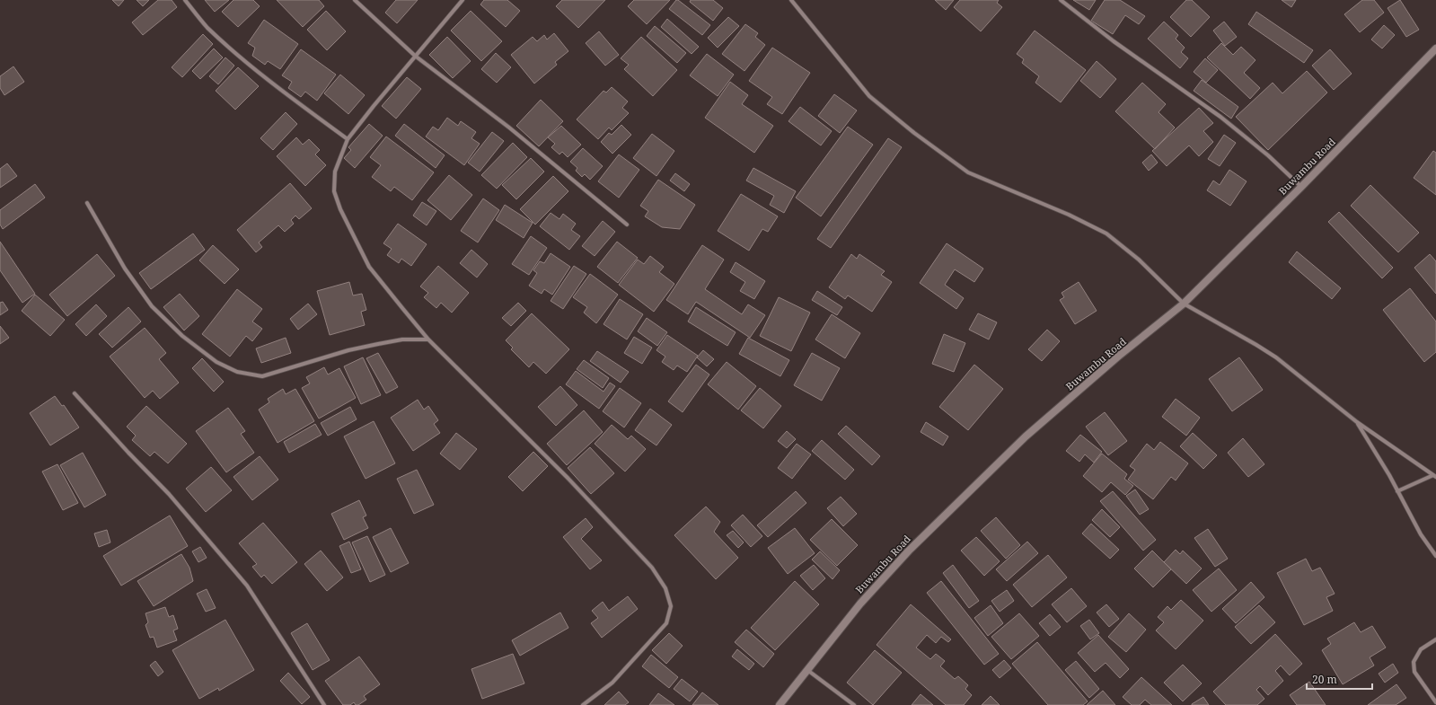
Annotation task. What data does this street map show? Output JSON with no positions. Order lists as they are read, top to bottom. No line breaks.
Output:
{"streets":{"street":["Buwambu Road"]},"scale_bar":"20 m"}
